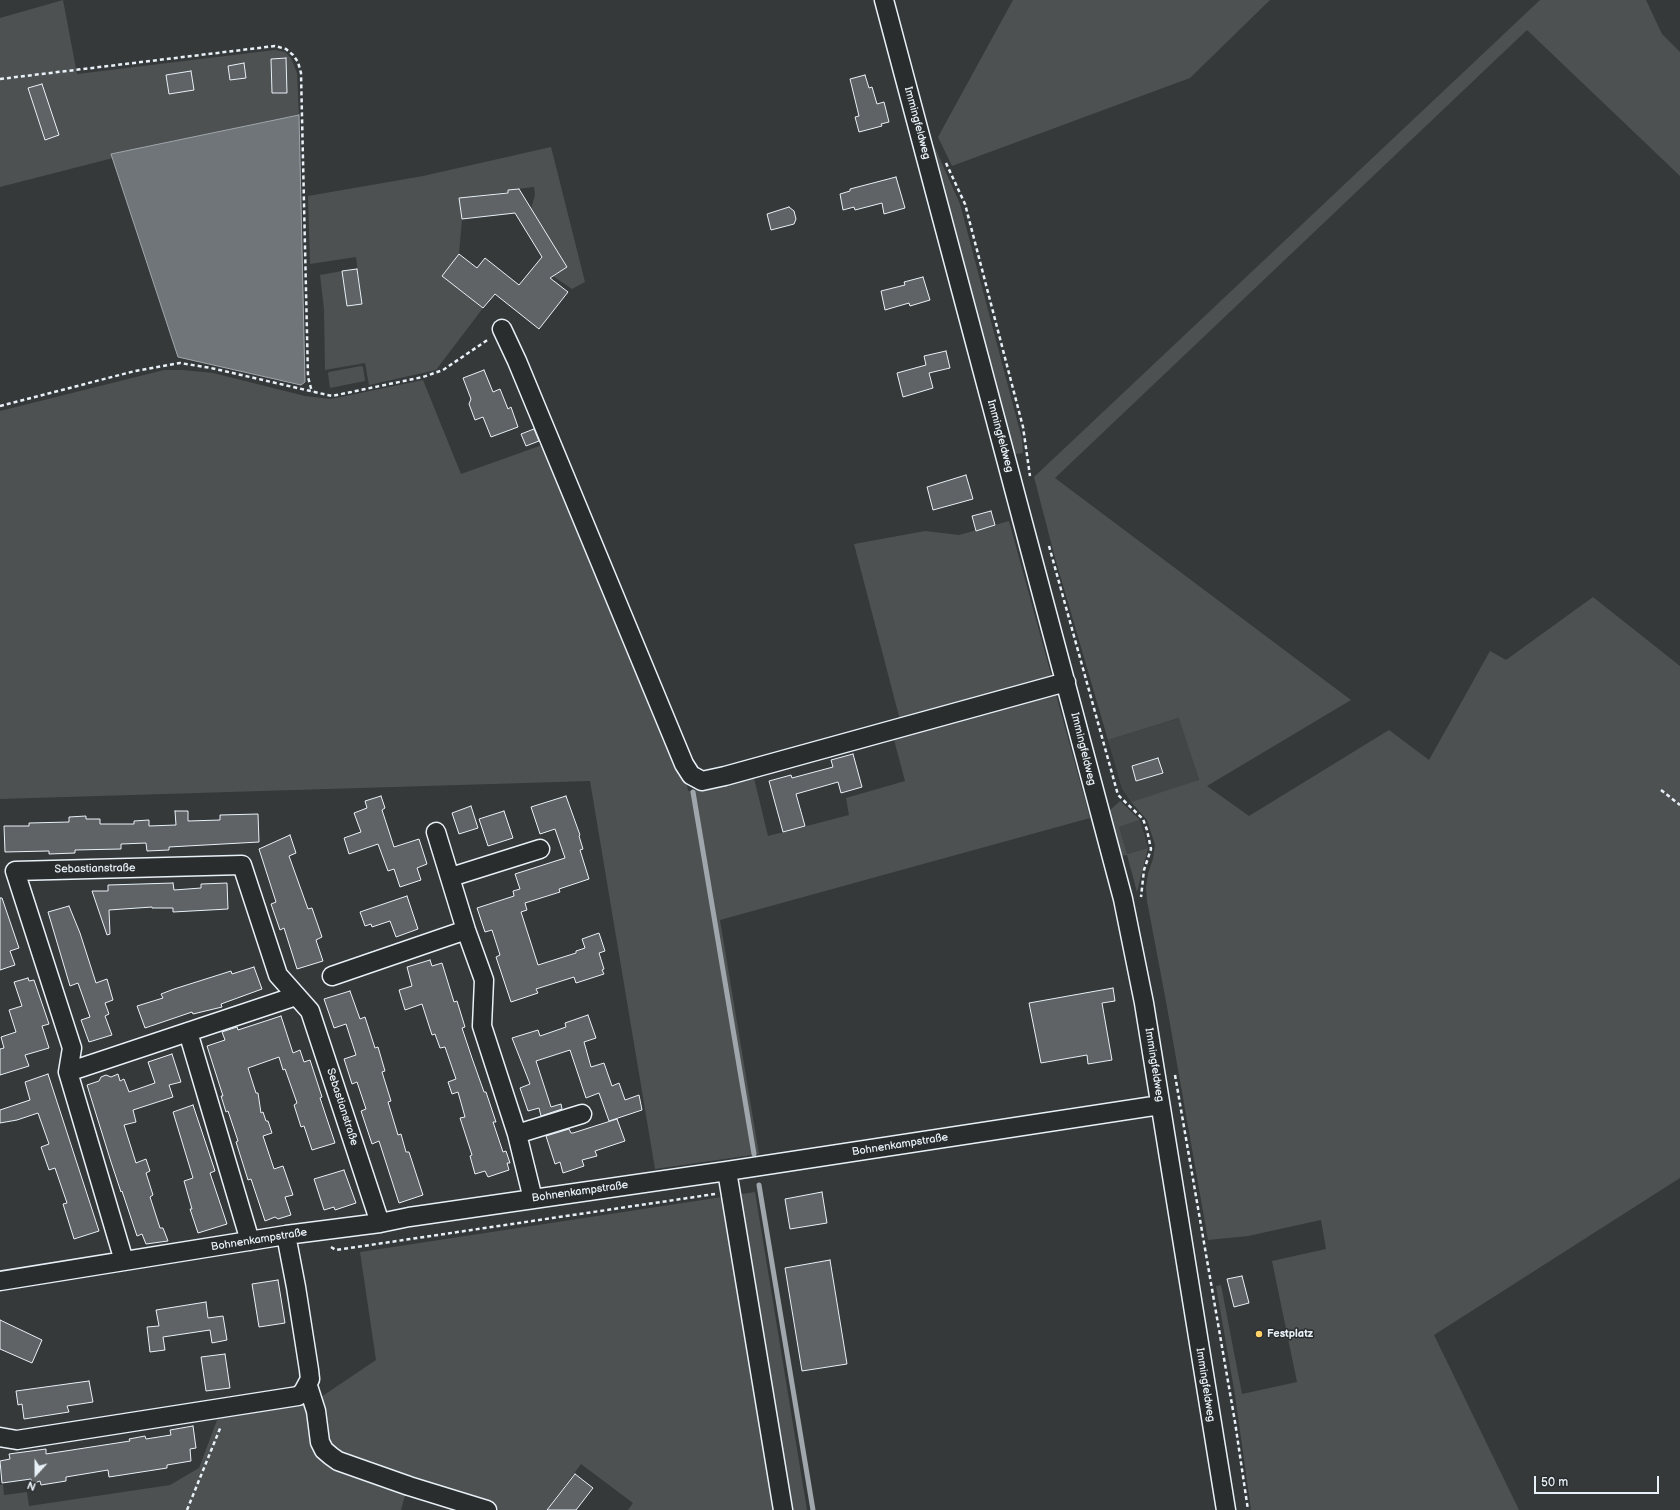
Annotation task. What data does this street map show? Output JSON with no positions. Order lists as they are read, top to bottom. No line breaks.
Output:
{"streets":{"street":["Immingfeldweg","Sebastianstraße","Bohnenkampstraße"]},"crossings":[["Immingfeldweg","Bohnenkampstraße"],["Sebastianstraße","Bohnenkampstraße"]],"places":["Festplatz"],"scale_bar":"50 m","north":"bottom"}
